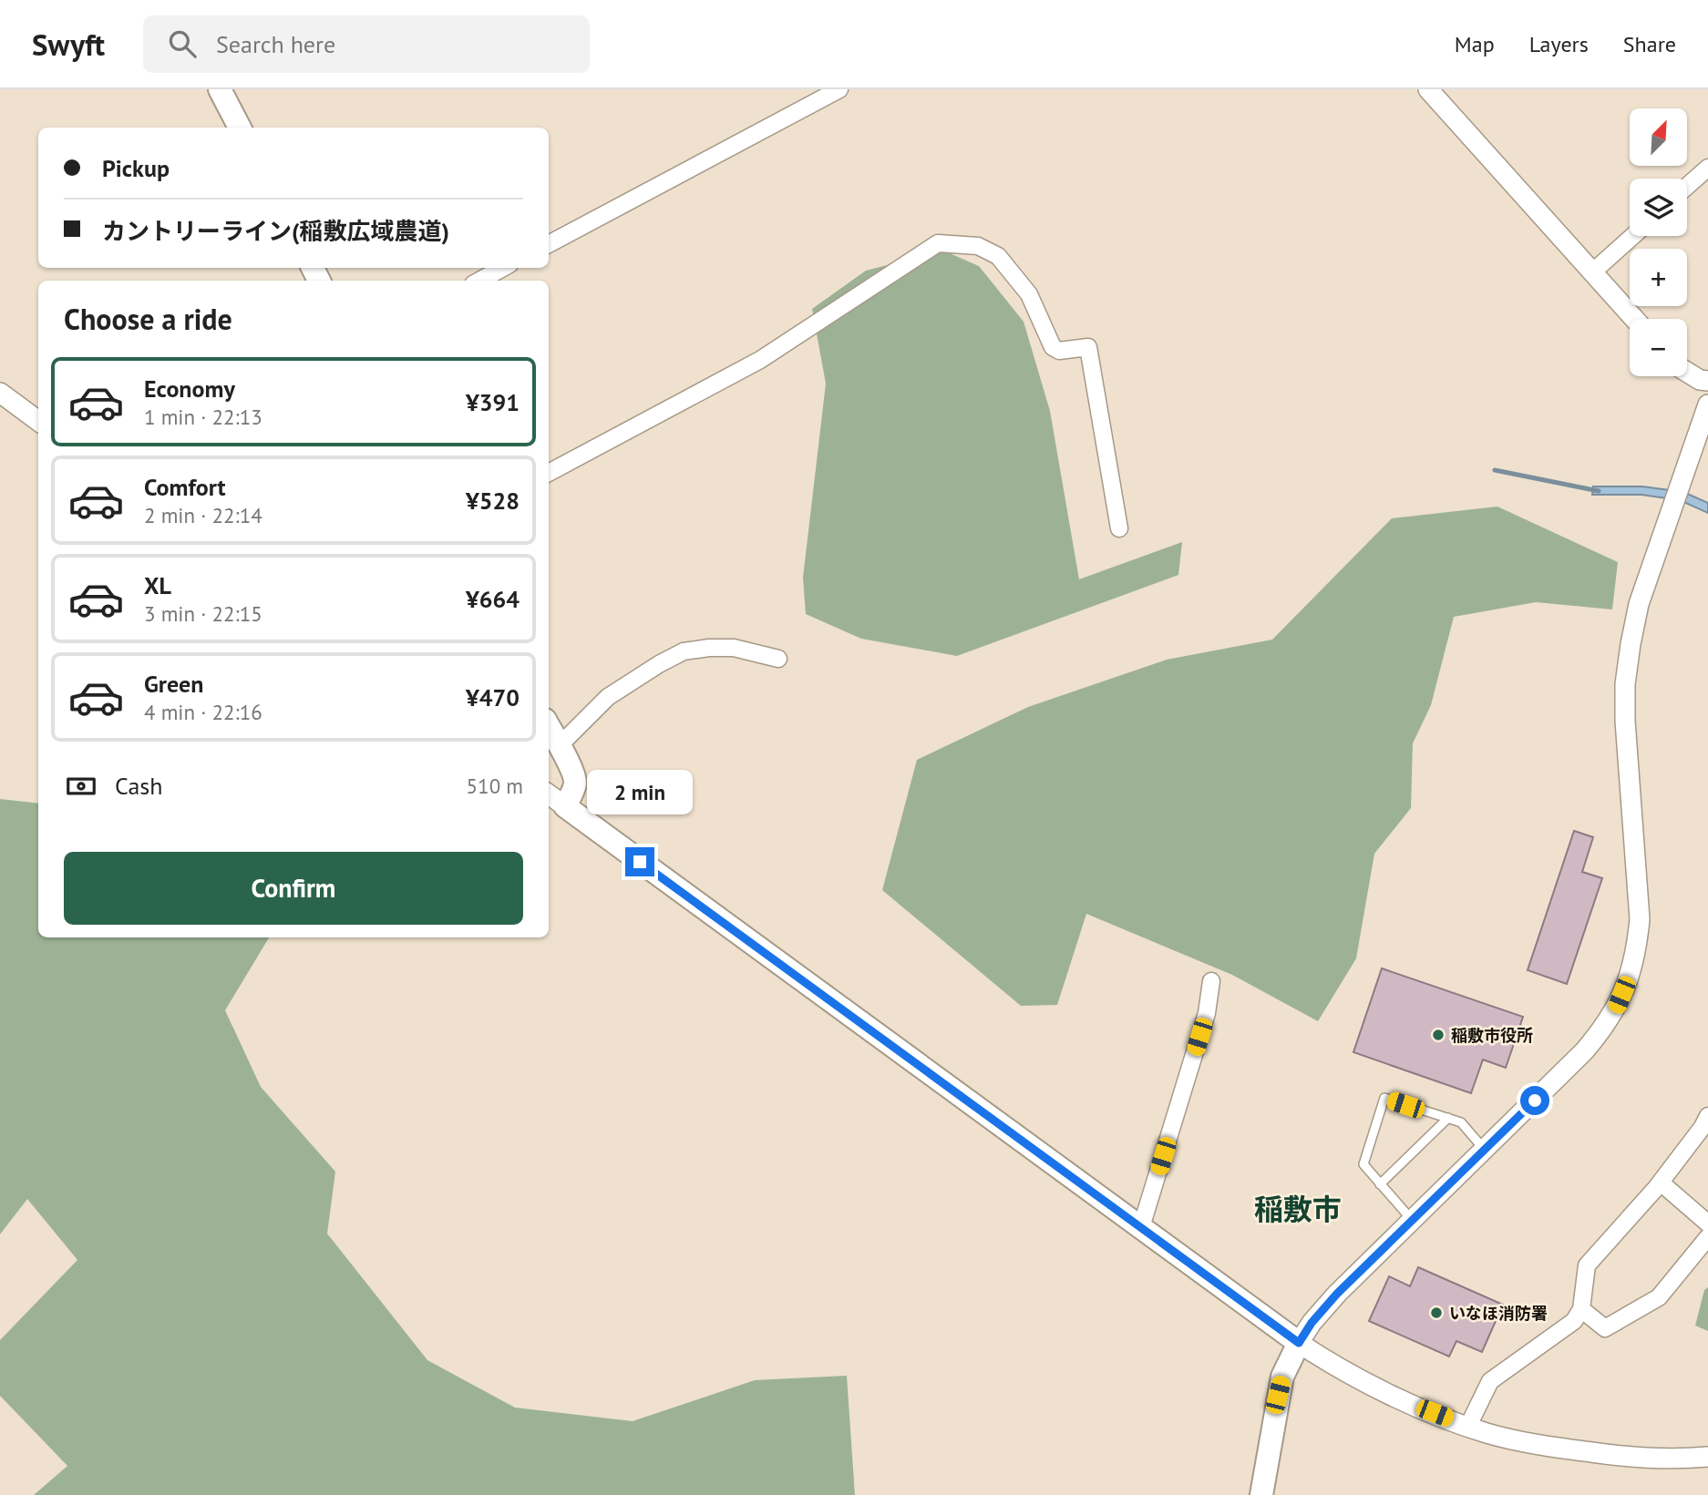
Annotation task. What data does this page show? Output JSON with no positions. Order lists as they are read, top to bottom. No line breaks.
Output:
{"districts":["稲敷市"],"places":["稲敷市役所","いなほ消防署"],"north":"top right","page":{"header":"Swyft","search":"Search here","nav":["Map","Layers","Share"],"map_buttons":["+","−"],"banner":["Pickup","カントリーライン(稲敷広域農道)"],"heading":"Choose a ride","list":[{"name":"Economy","note":"1 min · 22:13","value":"¥391"},{"name":"Comfort","note":"2 min · 22:14","value":"¥528"},{"name":"XL","note":"3 min · 22:15","value":"¥664"},{"name":"Green","note":"4 min · 22:16","value":"¥470"}],"pay":["Cash","510 m"],"bubble":"2 min","buttons":"Confirm"}}
